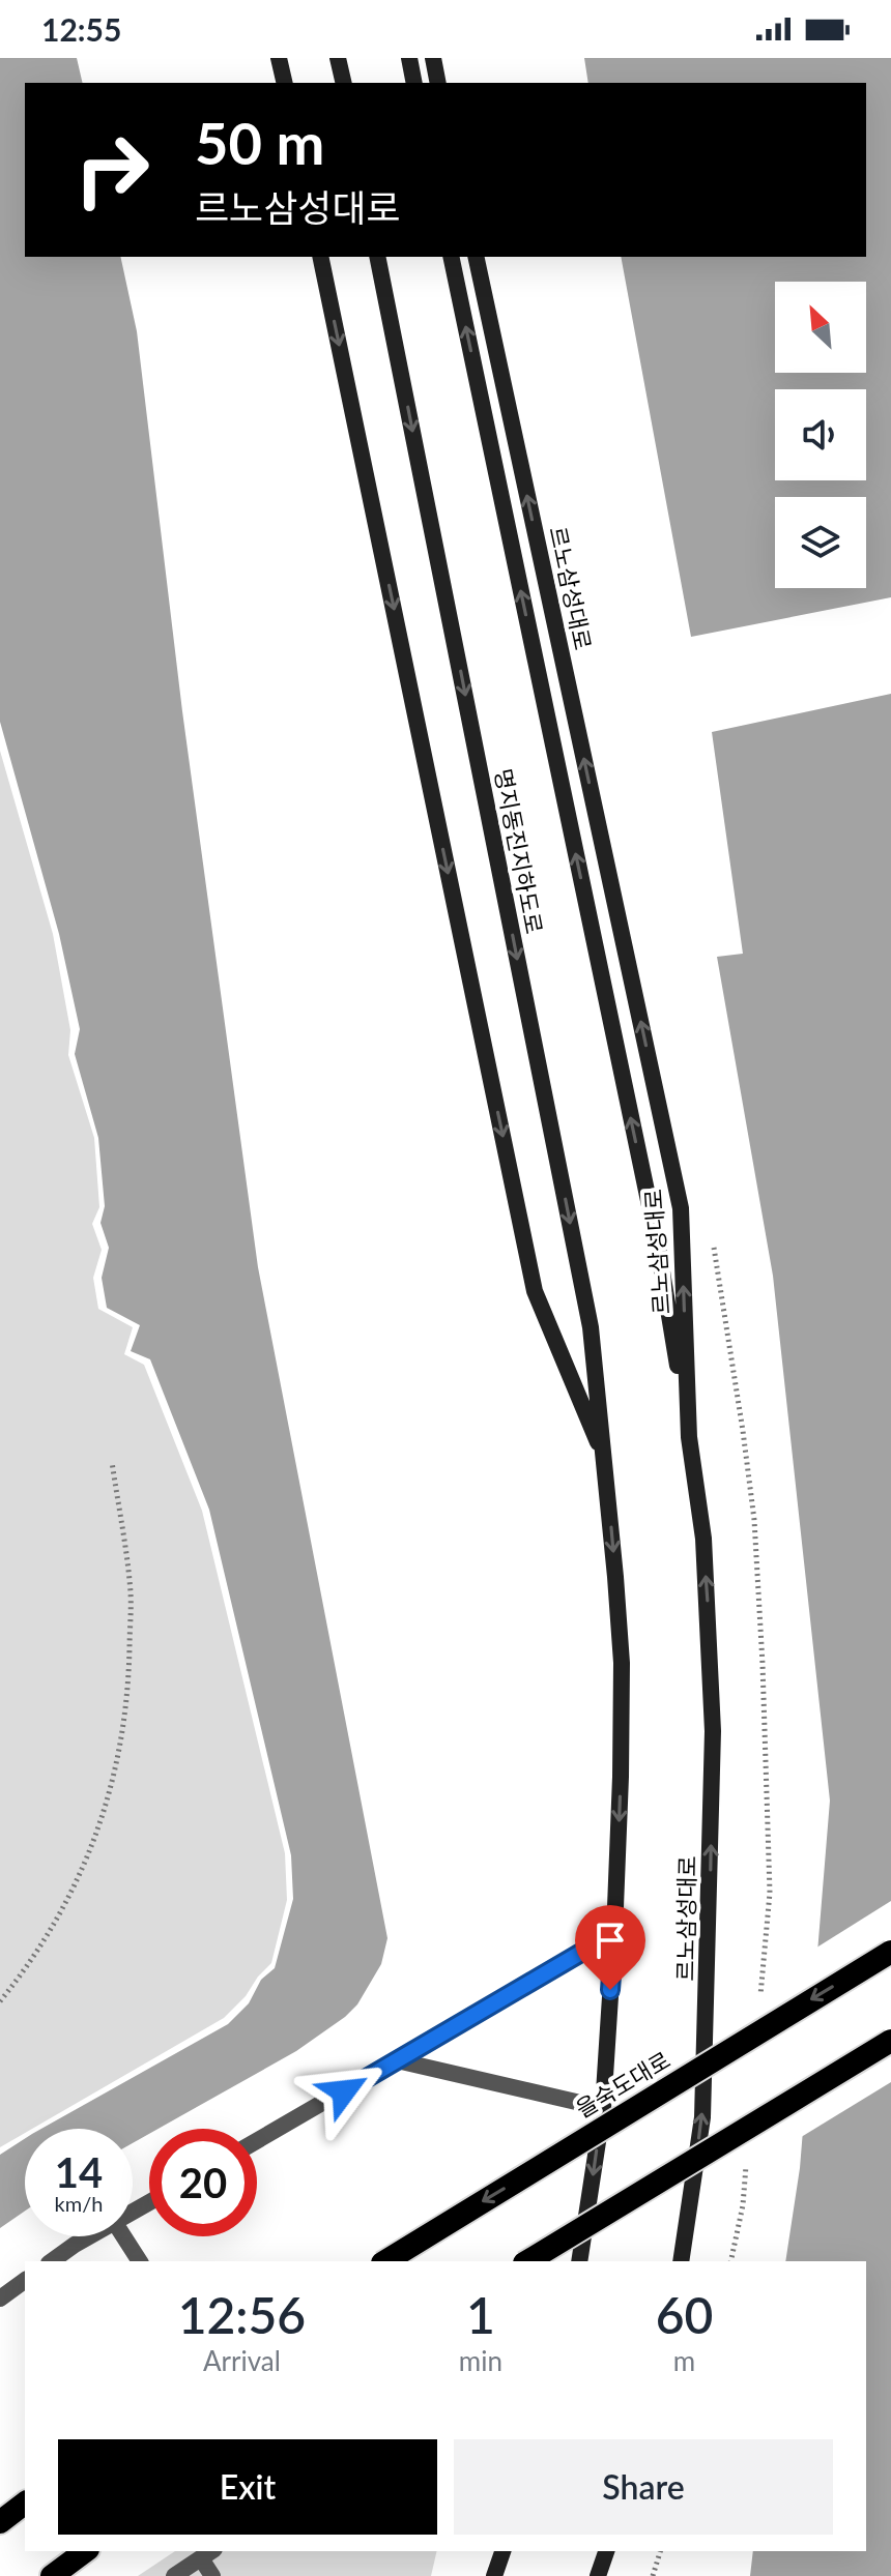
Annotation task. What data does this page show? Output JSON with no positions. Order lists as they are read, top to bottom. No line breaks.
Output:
{"streets":{"highway":["을숙도대로"],"main road":["르노삼성대로","명지동진지하도로"]},"north":"top left","page":{"status":"12:55","turn":["50 m","르노삼성대로"],"speed":"14 km/h","limit":"20","eta":["12:56","Arrival","1","min","60","m"],"buttons":["Exit","Share"]}}
